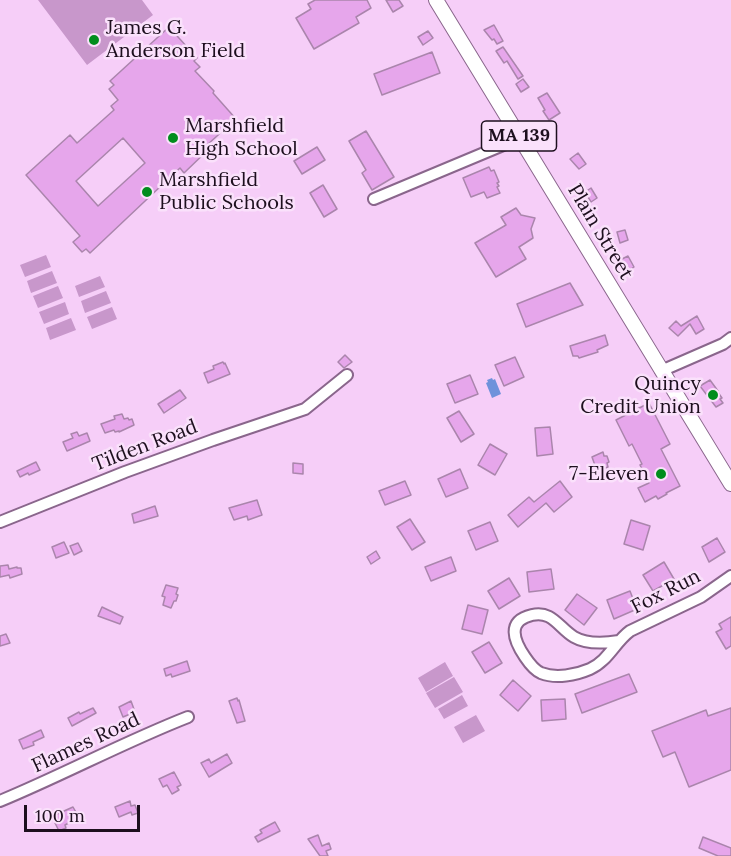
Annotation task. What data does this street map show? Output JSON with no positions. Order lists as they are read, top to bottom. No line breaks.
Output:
{"streets":{"main road":["MA 139","Plain Street"],"street":["Tilden Road","Fox Run","Flames Road"]},"places":["James G. Anderson Field","Marshfield High School","Marshfield Public Schools","Quincy Credit Union","7-Eleven"],"scale_bar":"100 m"}
